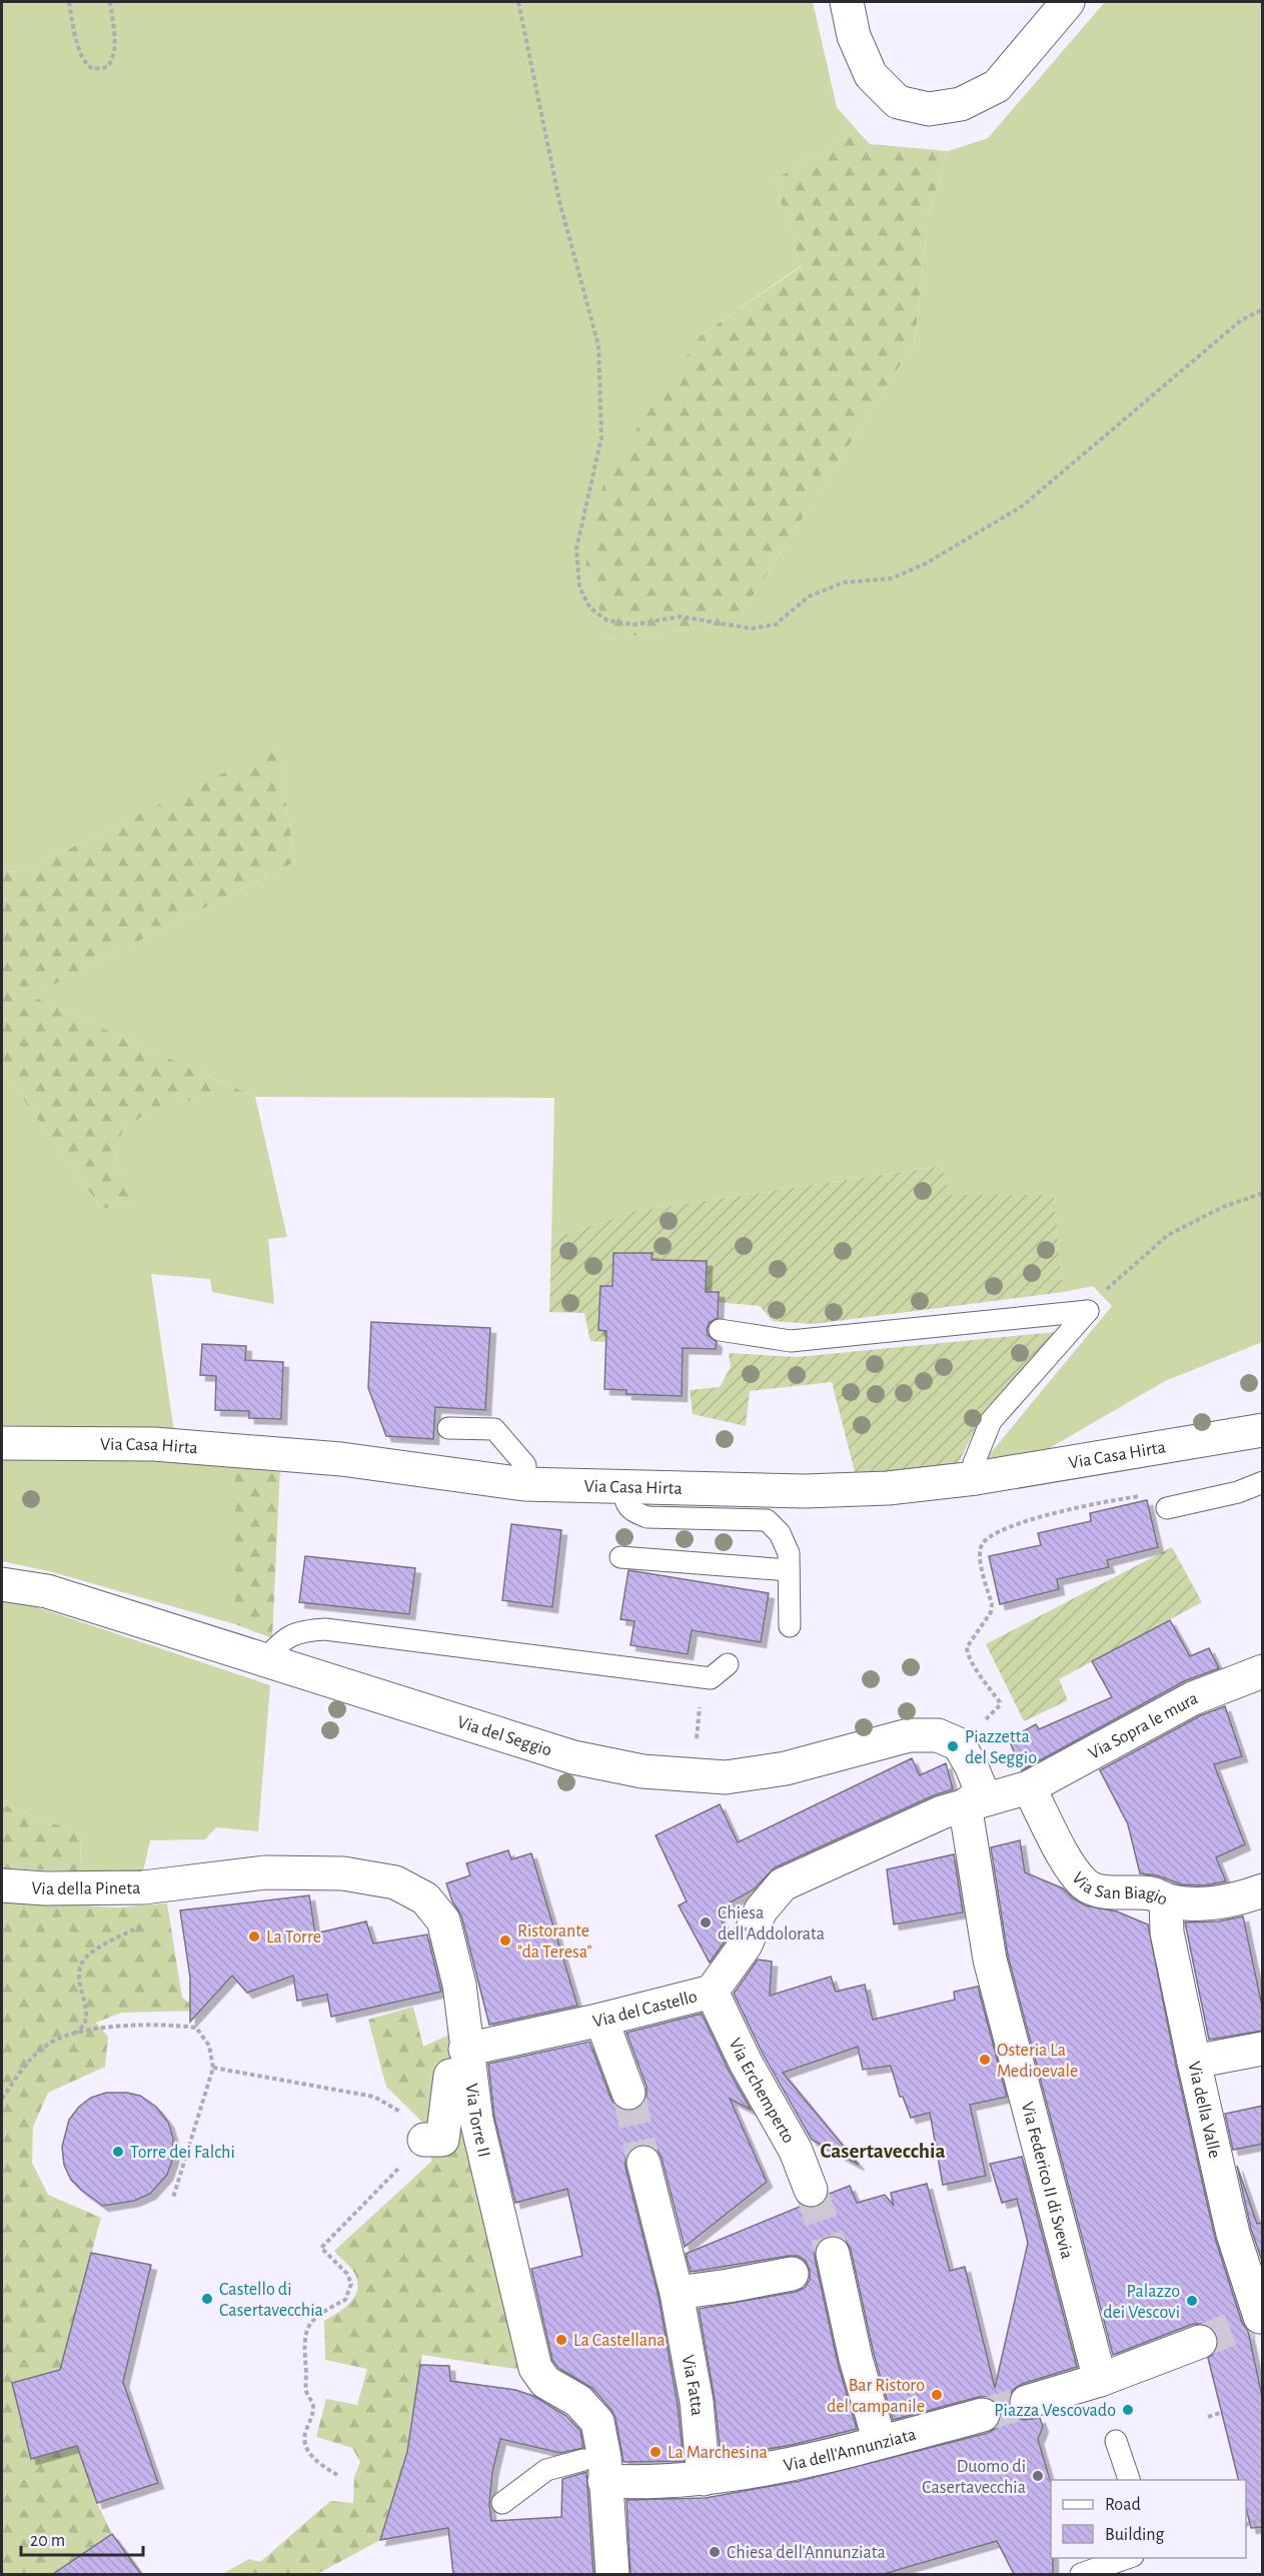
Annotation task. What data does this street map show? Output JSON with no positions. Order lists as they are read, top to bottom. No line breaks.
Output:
{"streets":{"street":["Via Casa Hirta","Via Sopra le mura","Via del Seggio","Via San Biagio","Via della Pineta","Via del Castello","Via Erchemperto","Via della Valle","Via Torre II","Via Federico II di Svevia","Via Fatta","Via dell'Annunziata"]},"crossings":[["Via Sopra le mura","Via San Biagio"],["Via Sopra le mura","Via del Castello"],["Via Sopra le mura","Via Federico II di Svevia"],["Via San Biagio","Via della Valle"],["Via della Pineta","Via Torre II"],["Via del Castello","Via Erchemperto"],["Via del Castello","Via Torre II"],["Via del Castello","Via Federico II di Svevia"],["Via Torre II","Via dell'Annunziata"],["Via Fatta","Via dell'Annunziata"]],"districts":["Casertavecchia"],"places":["Piazzetta del Seggio","Chiesa dell'Addolorata","La Torre","Ristorante \"da Teresa\"","Osteria La Medioevale","Torre dei Falchi","Castello di Casertavecchia","Palazzo dei Vescovi","La Castellana","Bar Ristoro del campanile","Piazza Vescovado","La Marchesina","Duomo di Casertavecchia","Chiesa dell'Annunziata"],"legend":["Road","Building"],"scale_bar":"20 m"}
